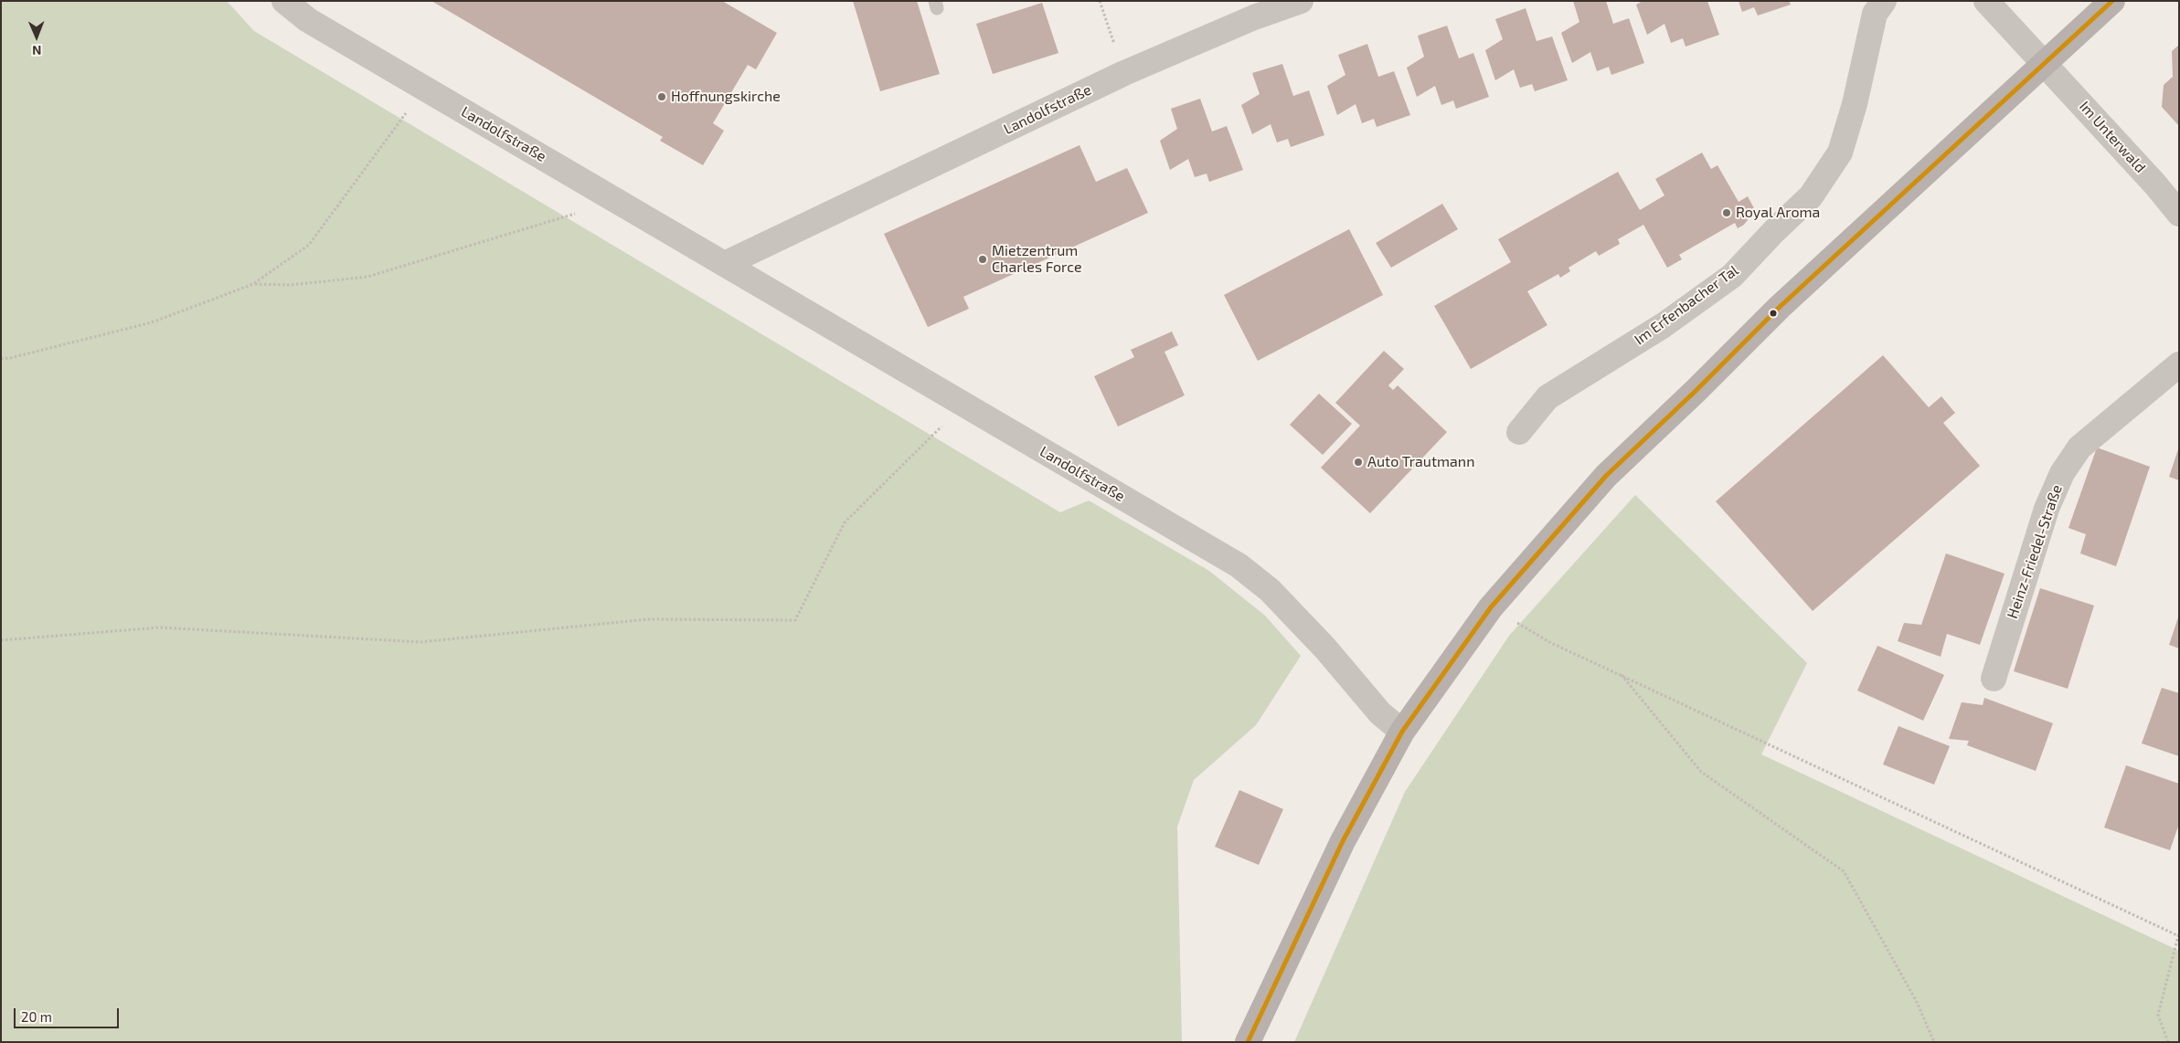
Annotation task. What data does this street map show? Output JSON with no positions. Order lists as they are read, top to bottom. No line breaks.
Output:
{"streets":{"street":["Landolfstraße","Im Unterwald","Im Erfenbacher Tal","Heinz-Friedel-Straße"]},"places":["Hoffnungskirche","Royal Aroma","Mietzentrum Charles Force","Auto Trautmann"],"scale_bar":"20 m","north":"bottom"}
